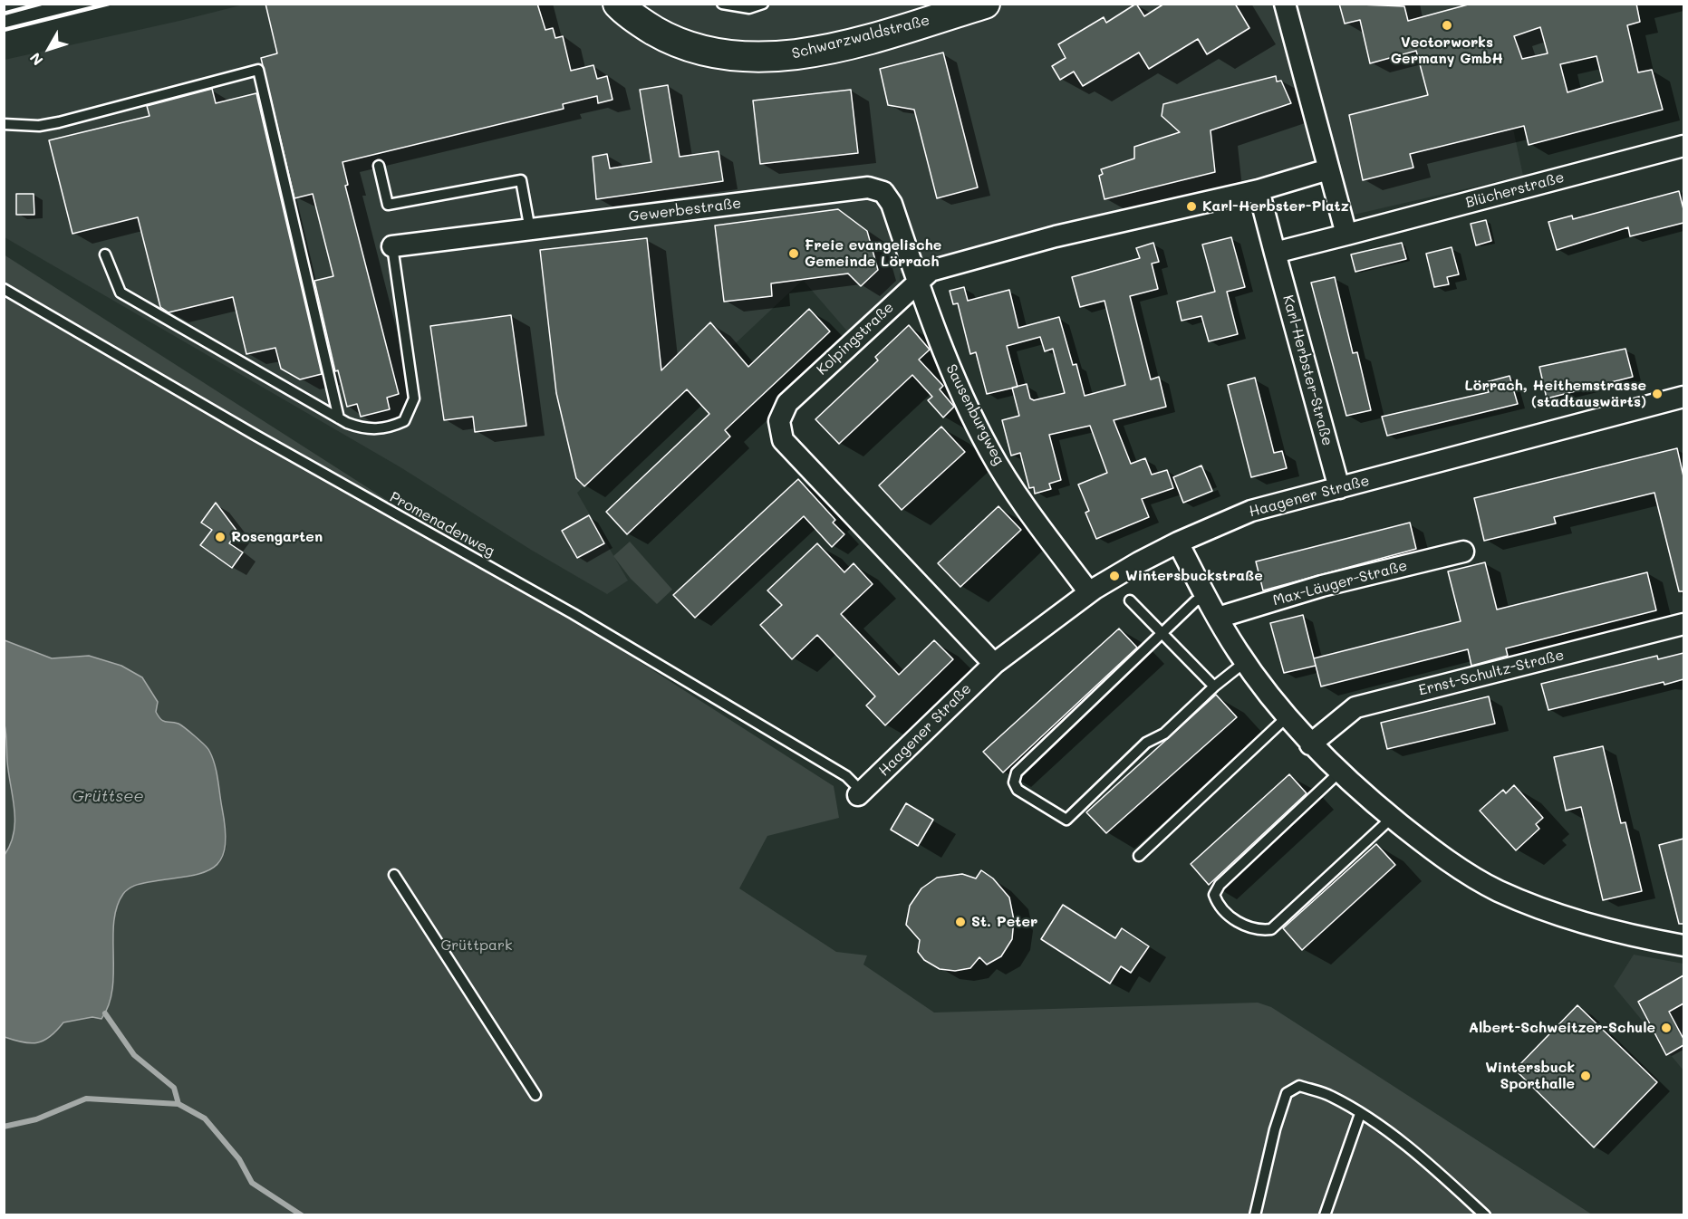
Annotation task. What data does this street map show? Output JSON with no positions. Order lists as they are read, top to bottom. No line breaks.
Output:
{"streets":{"main road":["Schwarzwaldstraße"],"street":["Blücherstraße","Gewerbestraße","Kolpingstraße","Karl-Herbster-Straße","Sausenburgweg","Haagener Straße","Max-Läuger-Straße","Ernst-Schultz-Straße"],"lane":["Promenadenweg"]},"crossings":[["Gewerbestraße","Kolpingstraße"],["Gewerbestraße","Sausenburgweg"],["Kolpingstraße","Sausenburgweg"],["Kolpingstraße","Haagener Straße"],["Karl-Herbster-Straße","Haagener Straße"],["Sausenburgweg","Haagener Straße"],["Haagener Straße","Promenadenweg"]],"water":["Grüttsee"],"parks":["Grüttpark"],"places":["Vectorworks Germany GmbH","Karl-Herbster-Platz","Freie evangelische Gemeinde Lörrach","Lörrach, Heithemstrasse (stadtauswärts)","Rosengarten","Wintersbuckstraße","St. Peter","Albert-Schweitzer-Schule","Wintersbuck Sporthalle"],"north":"bottom left"}
